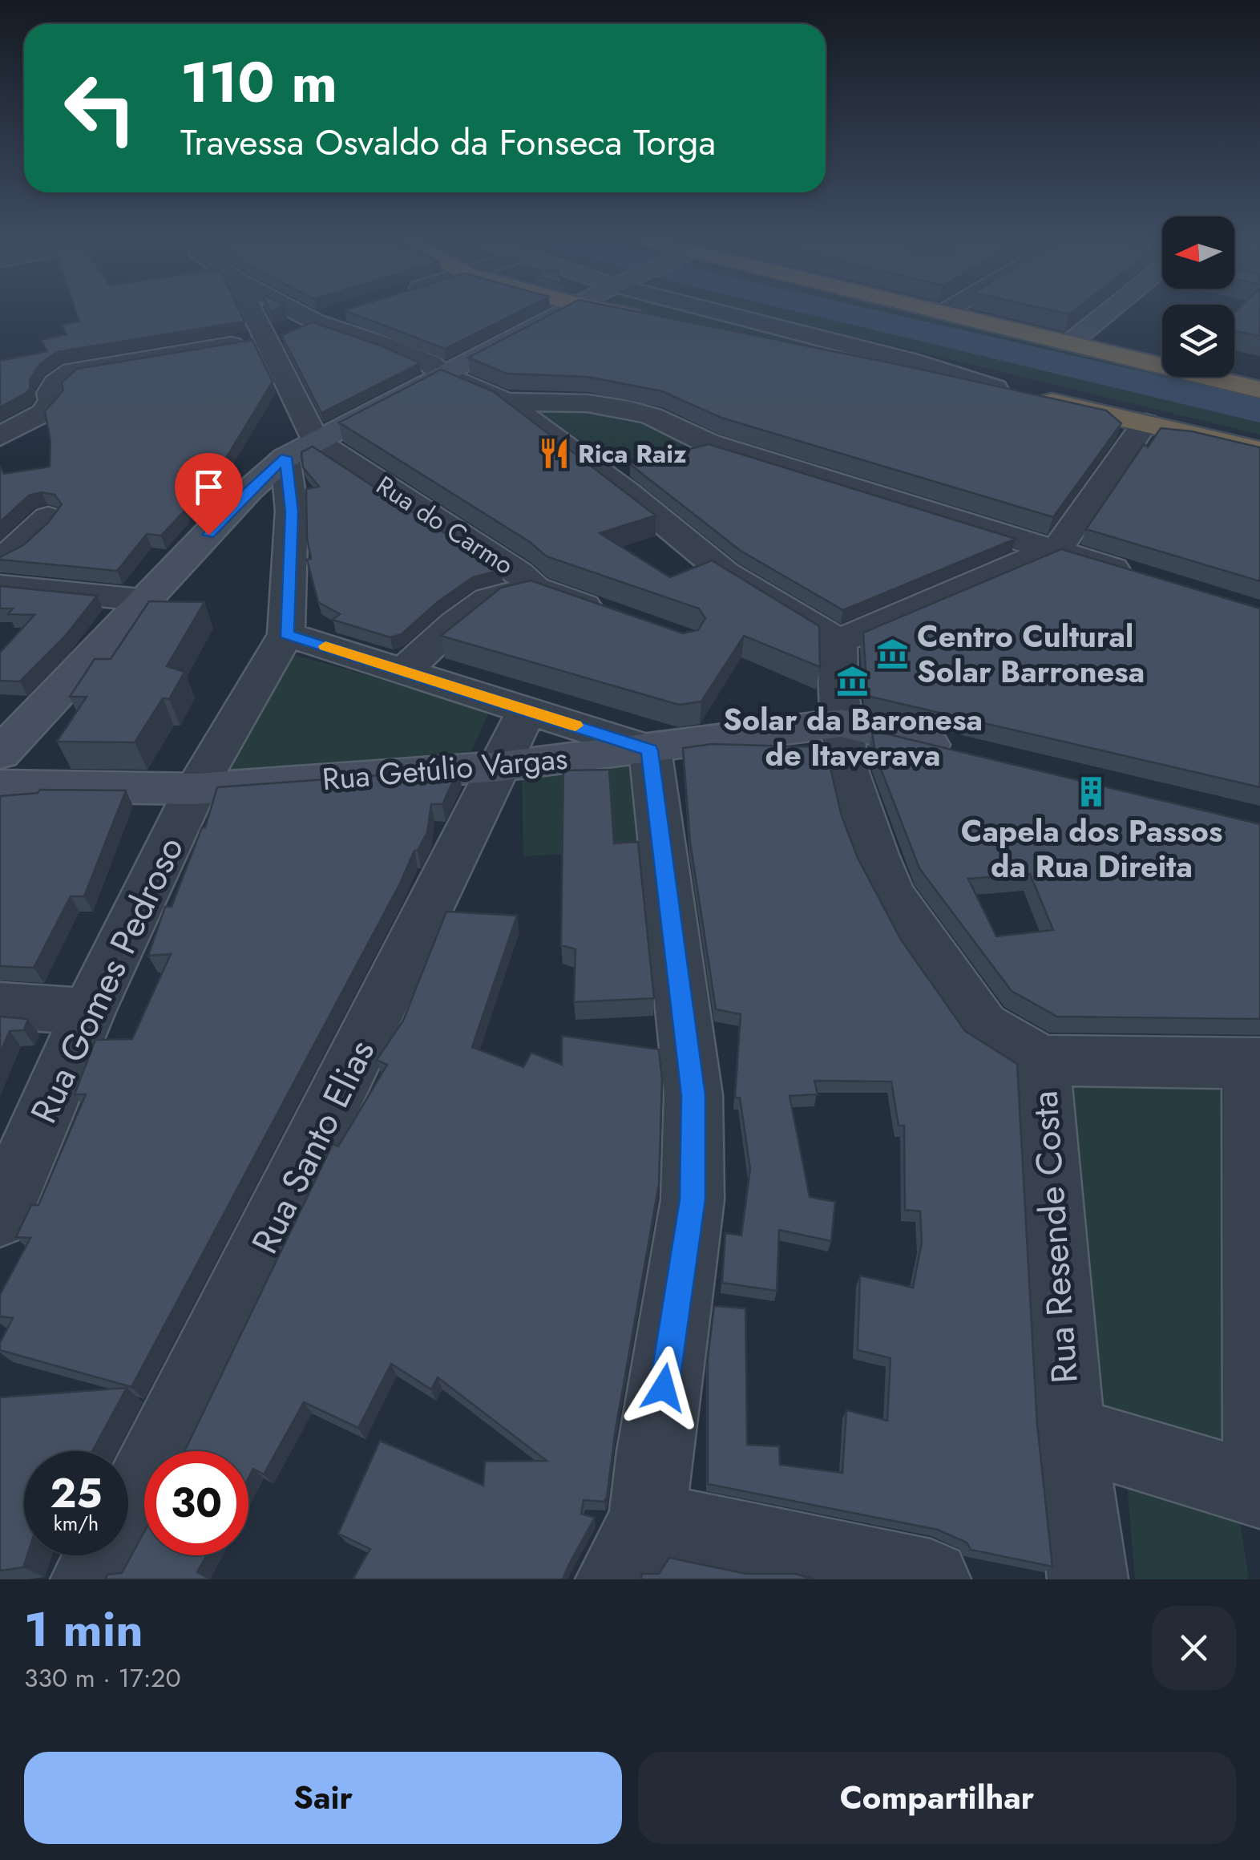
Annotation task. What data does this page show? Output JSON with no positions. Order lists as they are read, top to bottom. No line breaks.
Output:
{"streets":{"street":["Rua do Carmo","Rua Getúlio Vargas","Rua Gomes Pedroso","Rua Santo Elias","Rua Resende Costa"]},"crossings":[["Rua Getúlio Vargas","Rua Gomes Pedroso"],["Rua Getúlio Vargas","Rua Santo Elias"],["Rua Getúlio Vargas","Rua Resende Costa"]],"places":{"restaurant":["Rica Raiz"],"museum":["Centro Cultural Solar Barronesa","Solar da Baronesa de Itaverava"],"building":["Capela dos Passos da Rua Direita"]},"north":"left","page":{"turn":["110 m","Travessa Osvaldo da Fonseca Torga"],"speed":"25 km/h","limit":"30","heading":["1 min","330 m · 17:20"],"buttons":["Sair","Compartilhar"]}}
